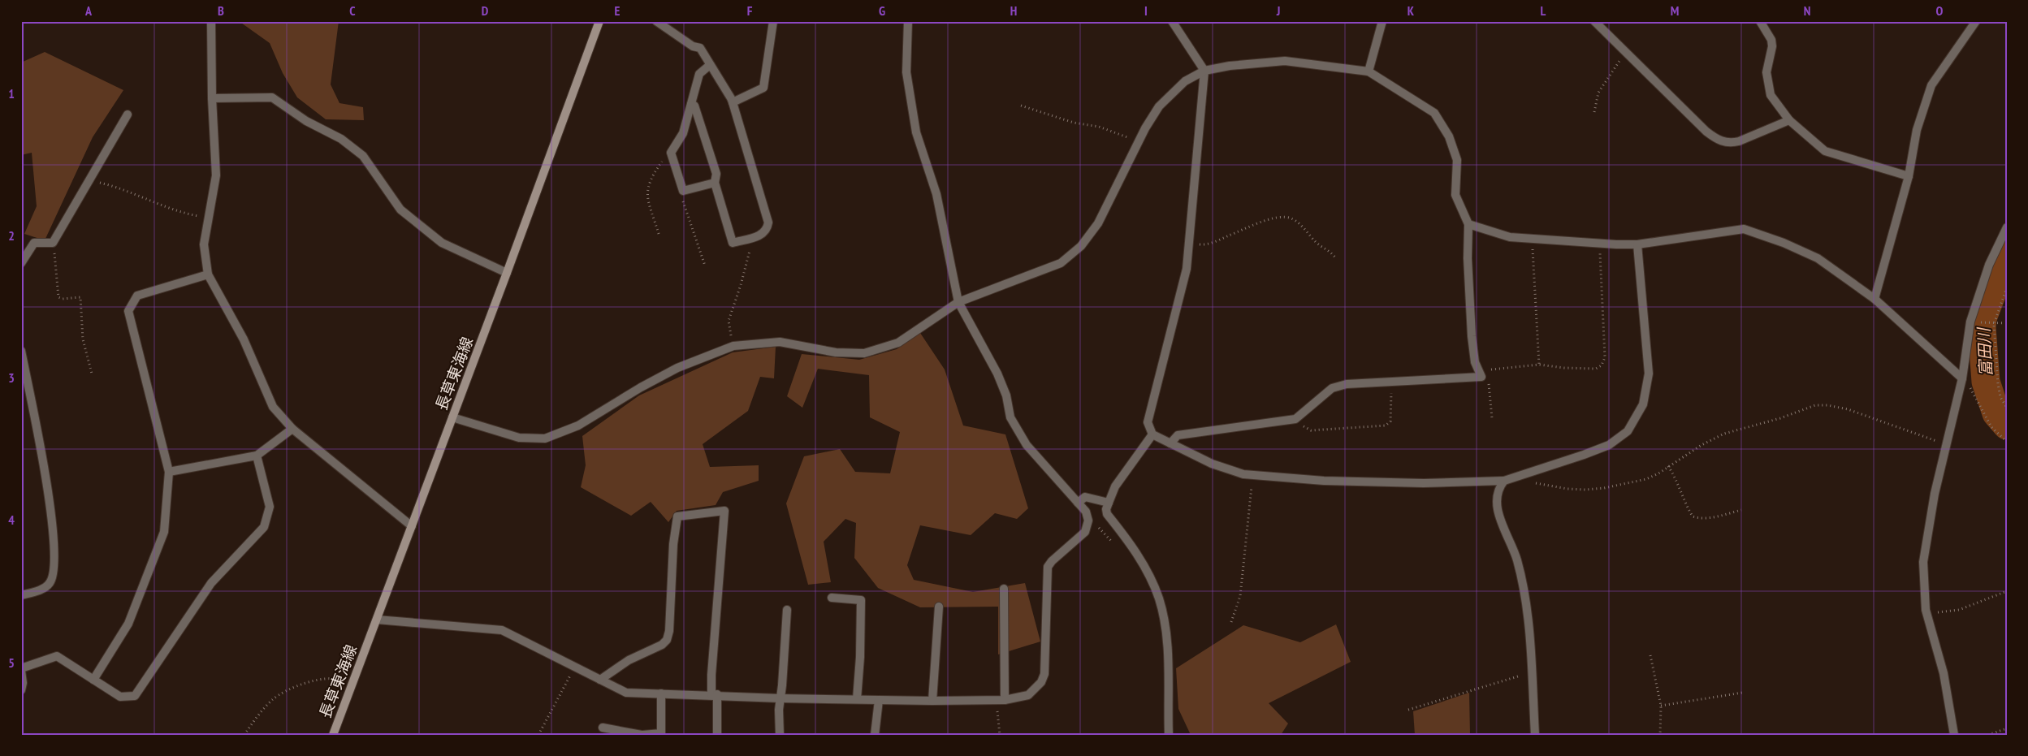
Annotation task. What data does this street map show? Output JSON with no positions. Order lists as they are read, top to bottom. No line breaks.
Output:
{"streets":{"main road":["長草東海線"]},"water":["富田川"],"grid":{"columns":["A","B","C","D","E","F","G","H","I","J","K","L","M","N","O"],"rows":["1","2","3","4","5"]}}
